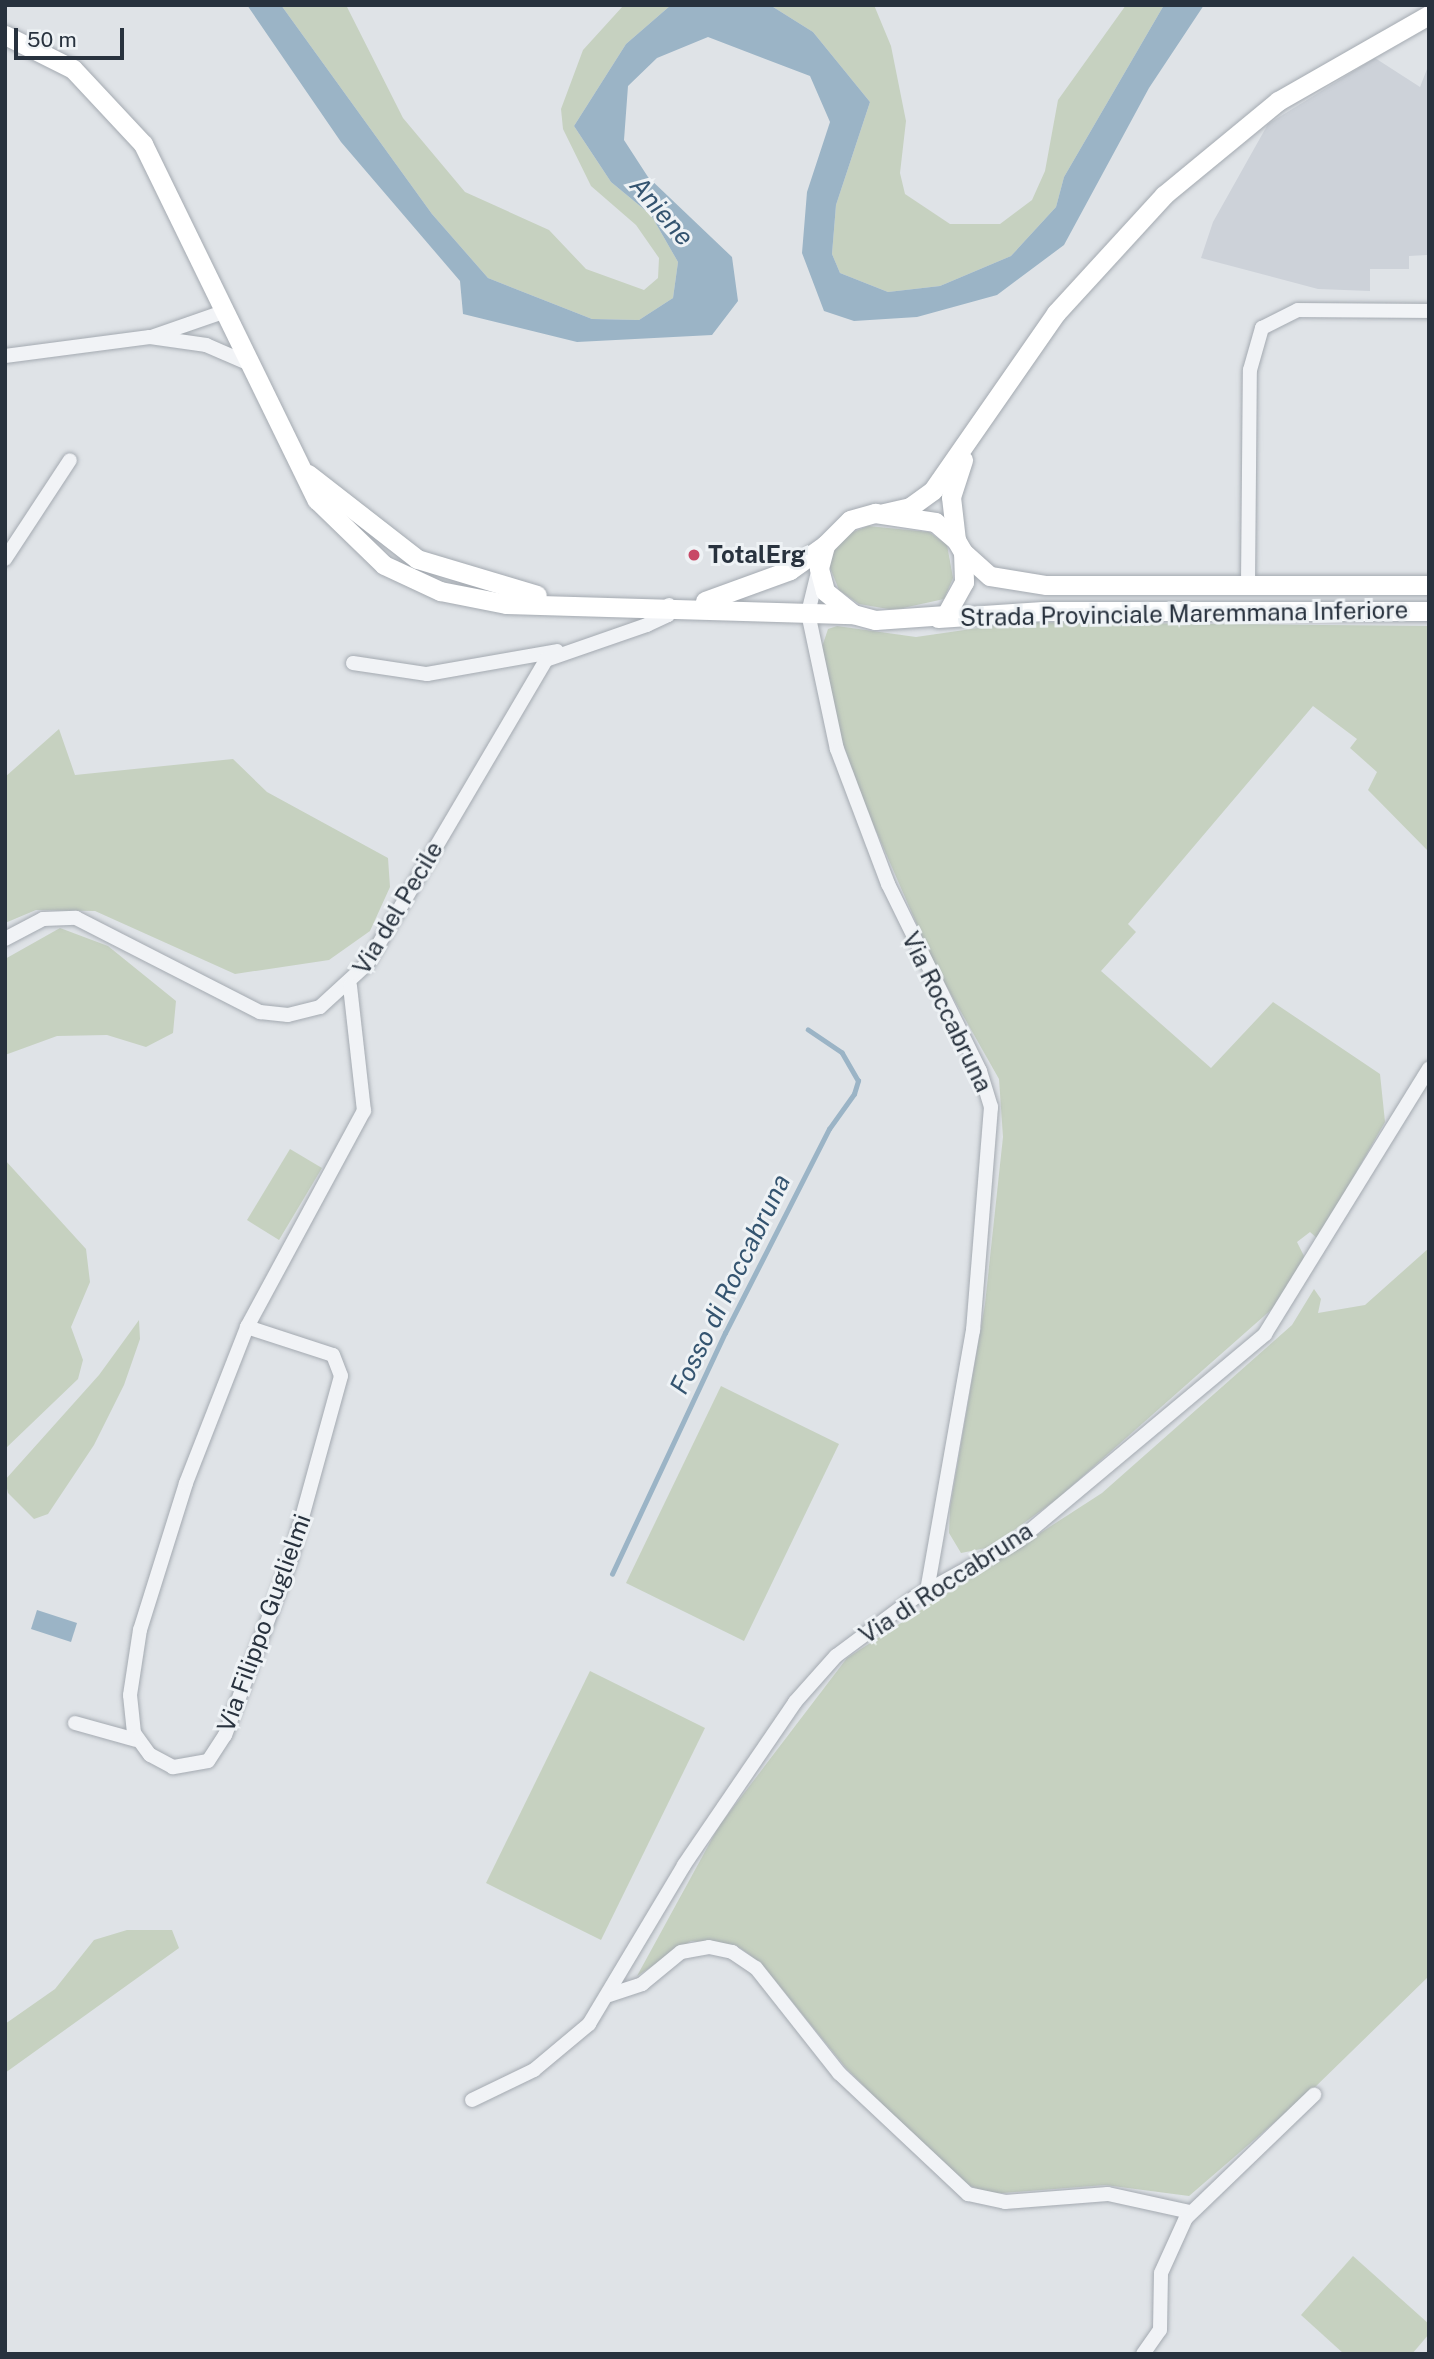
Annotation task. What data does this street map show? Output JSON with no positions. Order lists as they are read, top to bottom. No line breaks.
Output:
{"streets":{"main road":["Strada Provinciale Maremmana Inferiore"],"street":["Via del Pecile","Via Roccabruna","Via di Roccabruna","Via Filippo Guglielmi"]},"crossings":[["Via Roccabruna","Via di Roccabruna"]],"water":["Aniene","Fosso di Roccabruna"],"places":["TotalErg"],"scale_bar":"50 m"}
